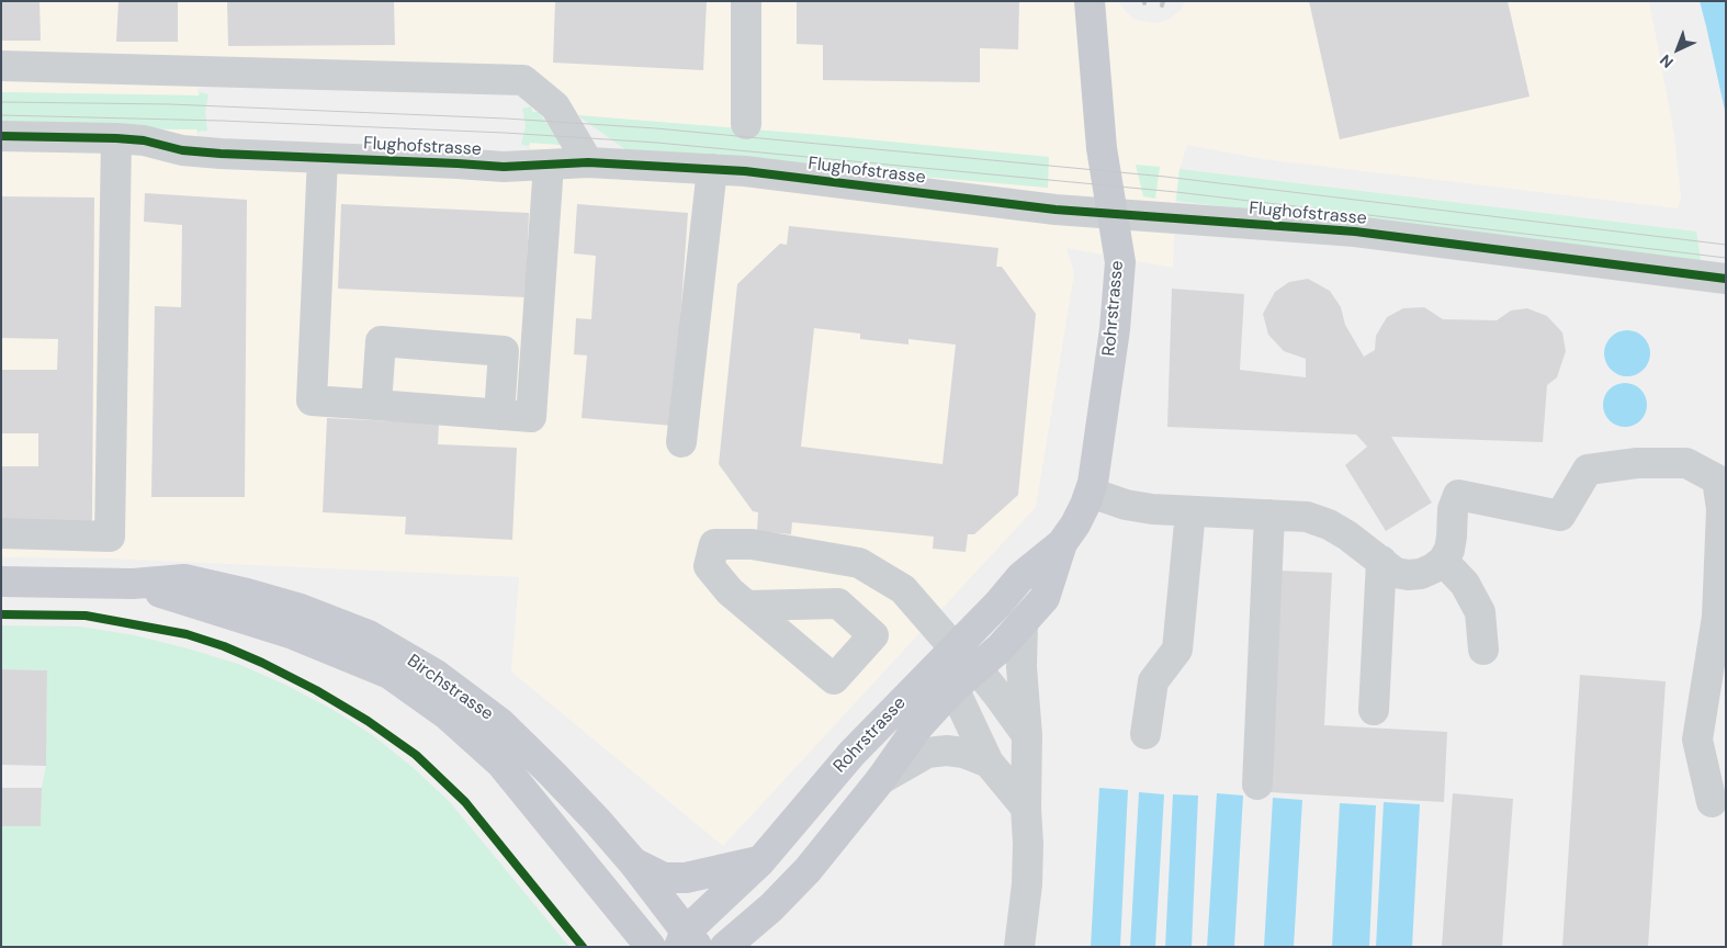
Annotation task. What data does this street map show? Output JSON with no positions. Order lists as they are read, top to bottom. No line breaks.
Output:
{"streets":{"main road":["Rohrstrasse","Birchstrasse"],"street":["Flughofstrasse"]},"crossings":[["Flughofstrasse","Rohrstrasse"],["Rohrstrasse","Birchstrasse"]],"north":"bottom left"}
